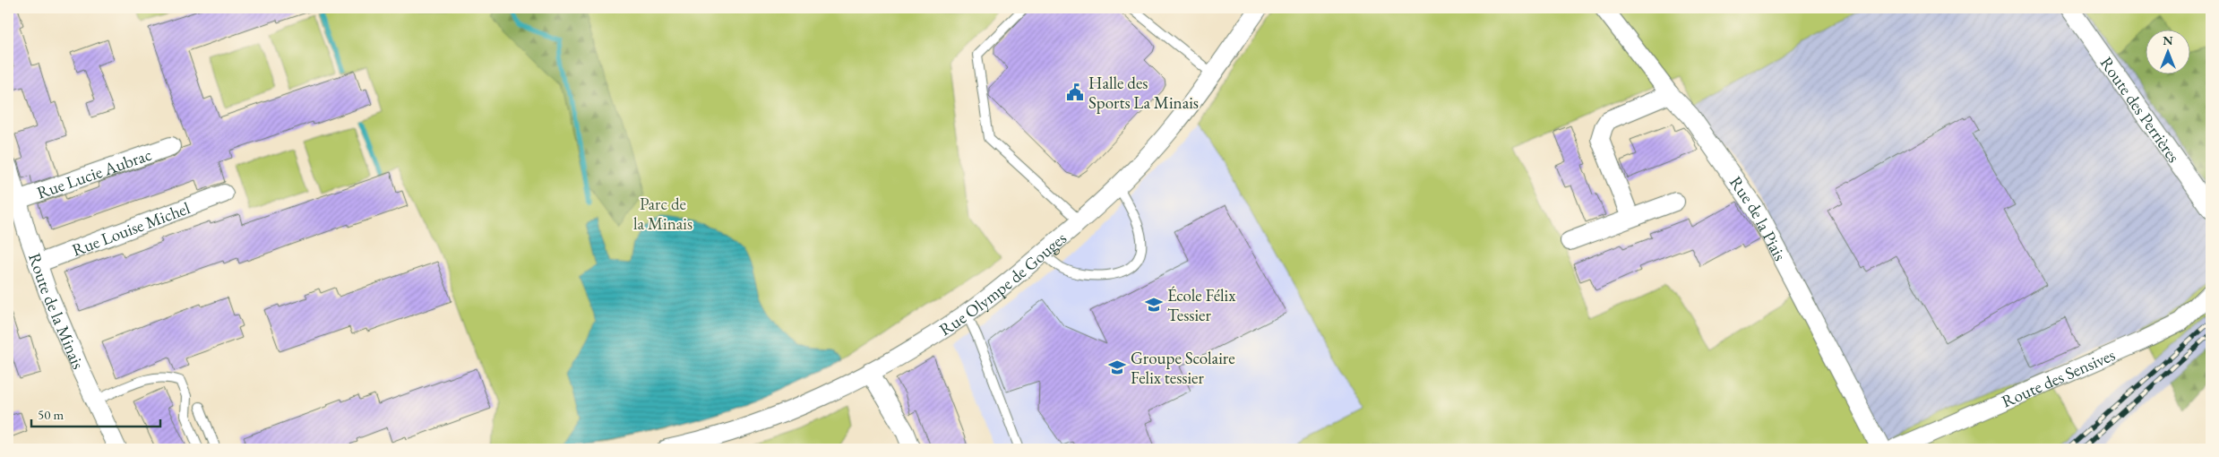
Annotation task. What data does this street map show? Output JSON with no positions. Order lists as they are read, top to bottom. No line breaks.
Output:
{"streets":{"street":["Route des Perrières","Rue Lucie Aubrac","Rue de la Piais","Rue Louise Michel","Rue Olympe de Gouges","Route de la Minais","Route des Sensives"]},"crossings":[["Rue Lucie Aubrac","Route de la Minais"],["Rue Louise Michel","Route de la Minais"]],"parks":["Parc de la Minais"],"places":{"public building":["Halle des Sports La Minais"],"school or university":["École Félix Tessier","Groupe Scolaire Felix tessier"]},"scale_bar":"50 m","north":"top"}
